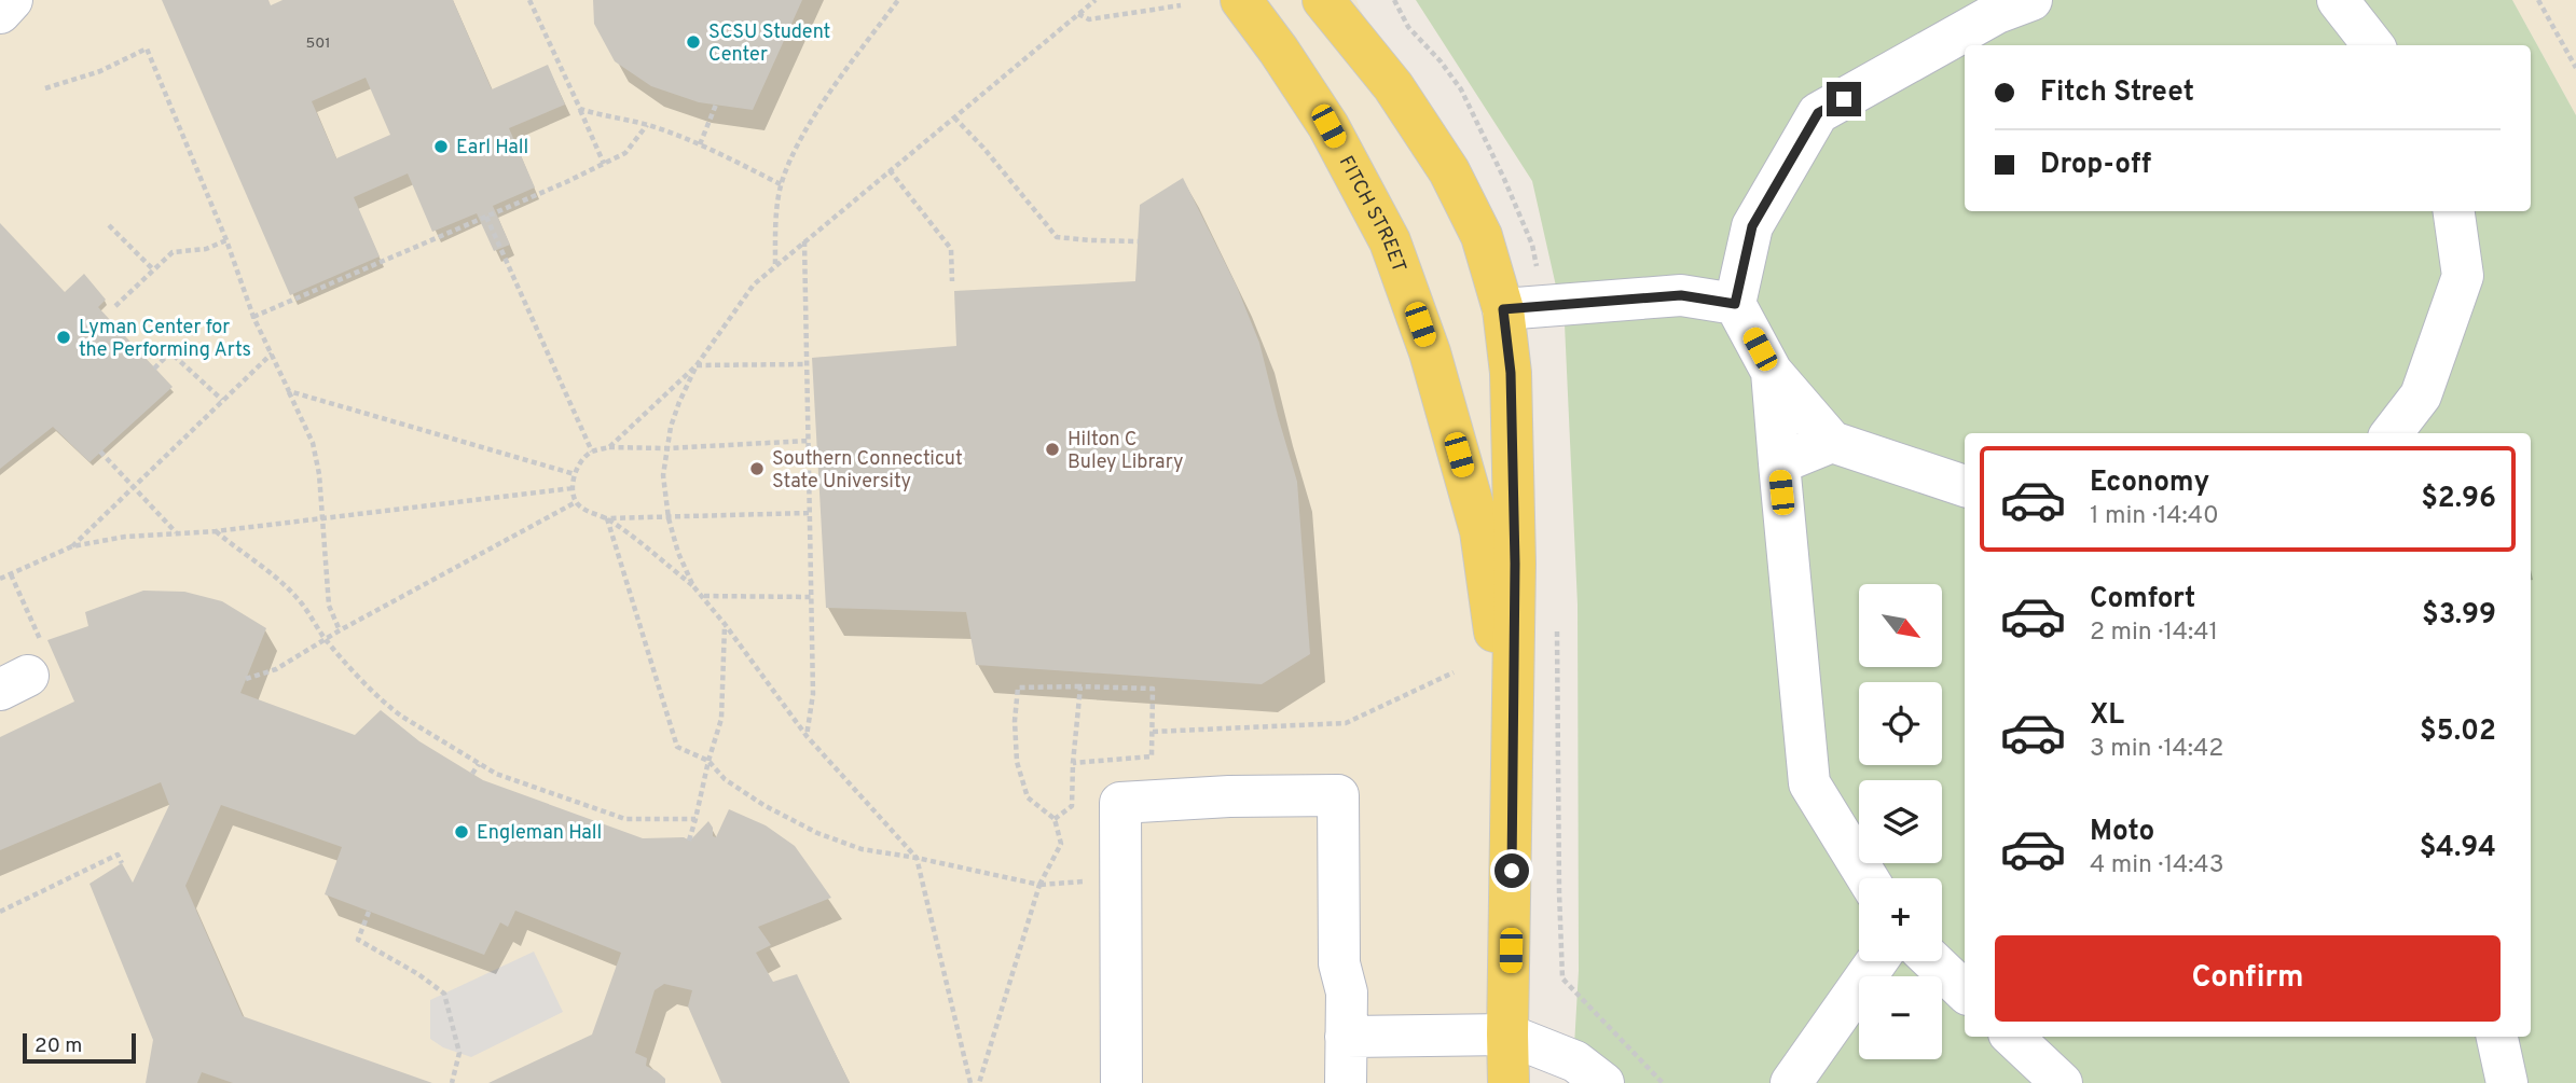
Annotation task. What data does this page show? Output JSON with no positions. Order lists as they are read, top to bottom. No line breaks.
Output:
{"streets":{"main road":["FITCH STREET"]},"places":["SCSU Student Center","Earl Hall","Lyman Center for the Performing Arts","Hilton C Buley Library","Southern Connecticut State University","Engleman Hall"],"house_numbers":["501"],"scale_bar":"20 m","north":"bottom right","page":{"banner":["Fitch Street","Drop-off"],"list":[{"name":"Economy","note":"1 min · 14:40","value":"$2.96"},{"name":"Comfort","note":"2 min · 14:41","value":"$3.99"},{"name":"XL","note":"3 min · 14:42","value":"$5.02"},{"name":"Moto","note":"4 min · 14:43","value":"$4.94"}],"map_buttons":["+","−"],"buttons":"Confirm","scale":"20 m"}}
